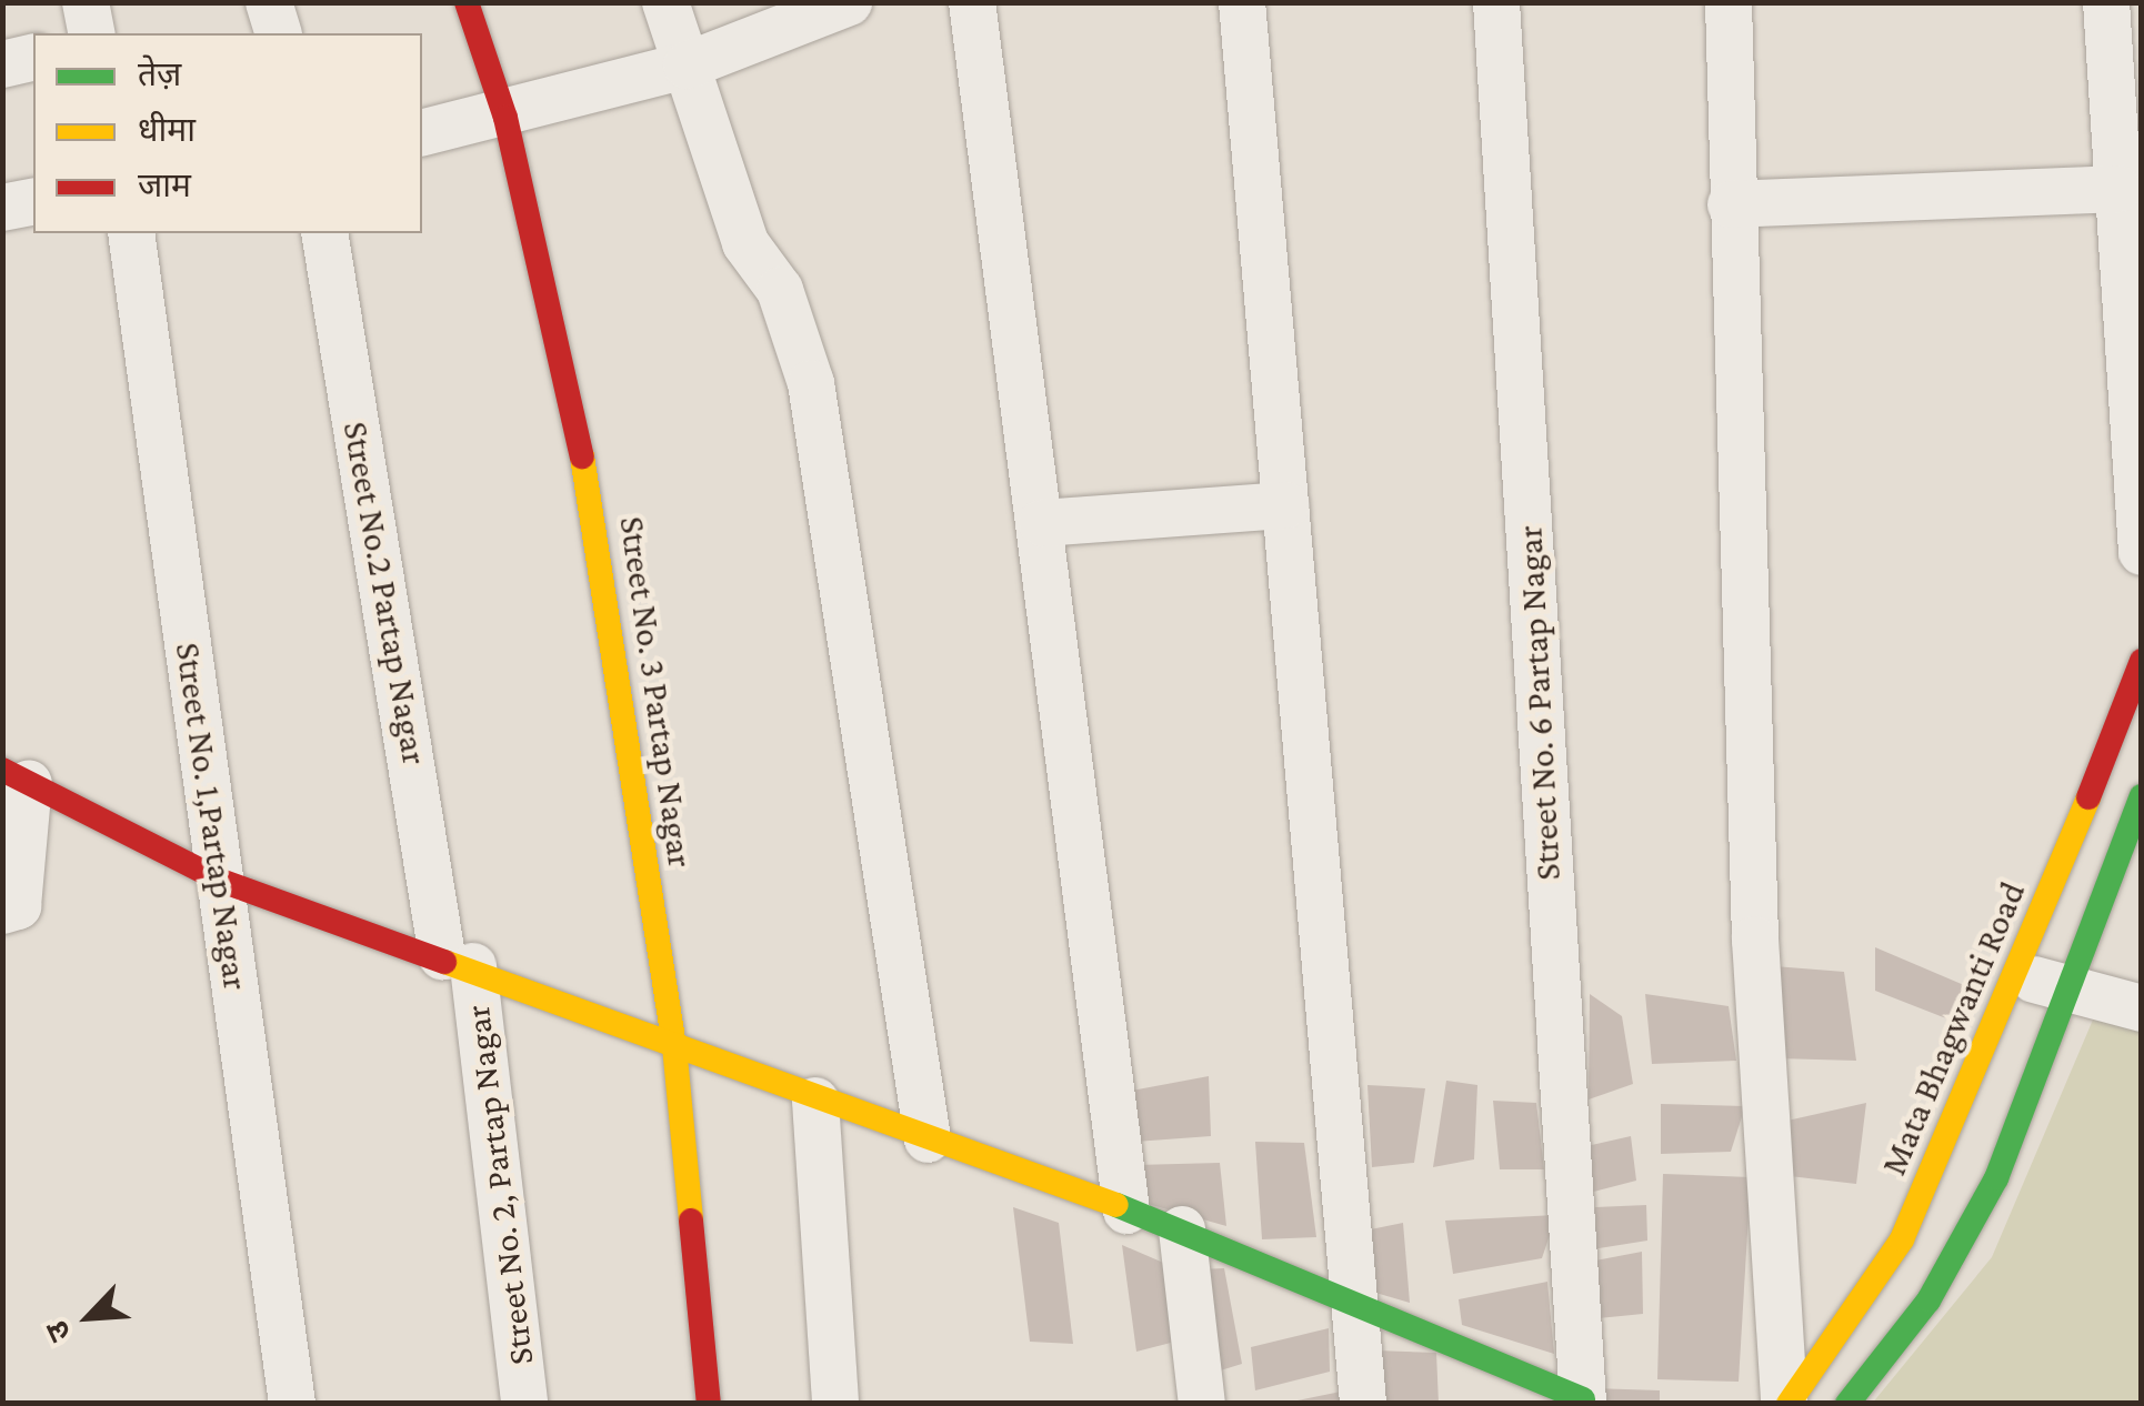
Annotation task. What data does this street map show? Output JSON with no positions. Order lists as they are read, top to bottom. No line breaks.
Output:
{"streets":{"street":["Street No.2 Partap Nagar","Street No. 3 Partap Nagar","Street No. 6 Partap Nagar","Street No. 1,Partap Nagar","Mata Bhagwanti Road","Street No. 2, Partap Nagar"]},"crossings":[["Street No.2 Partap Nagar","Street No. 2, Partap Nagar"]],"legend":["तेज़","धीमा","जाम"],"north":"bottom left"}
